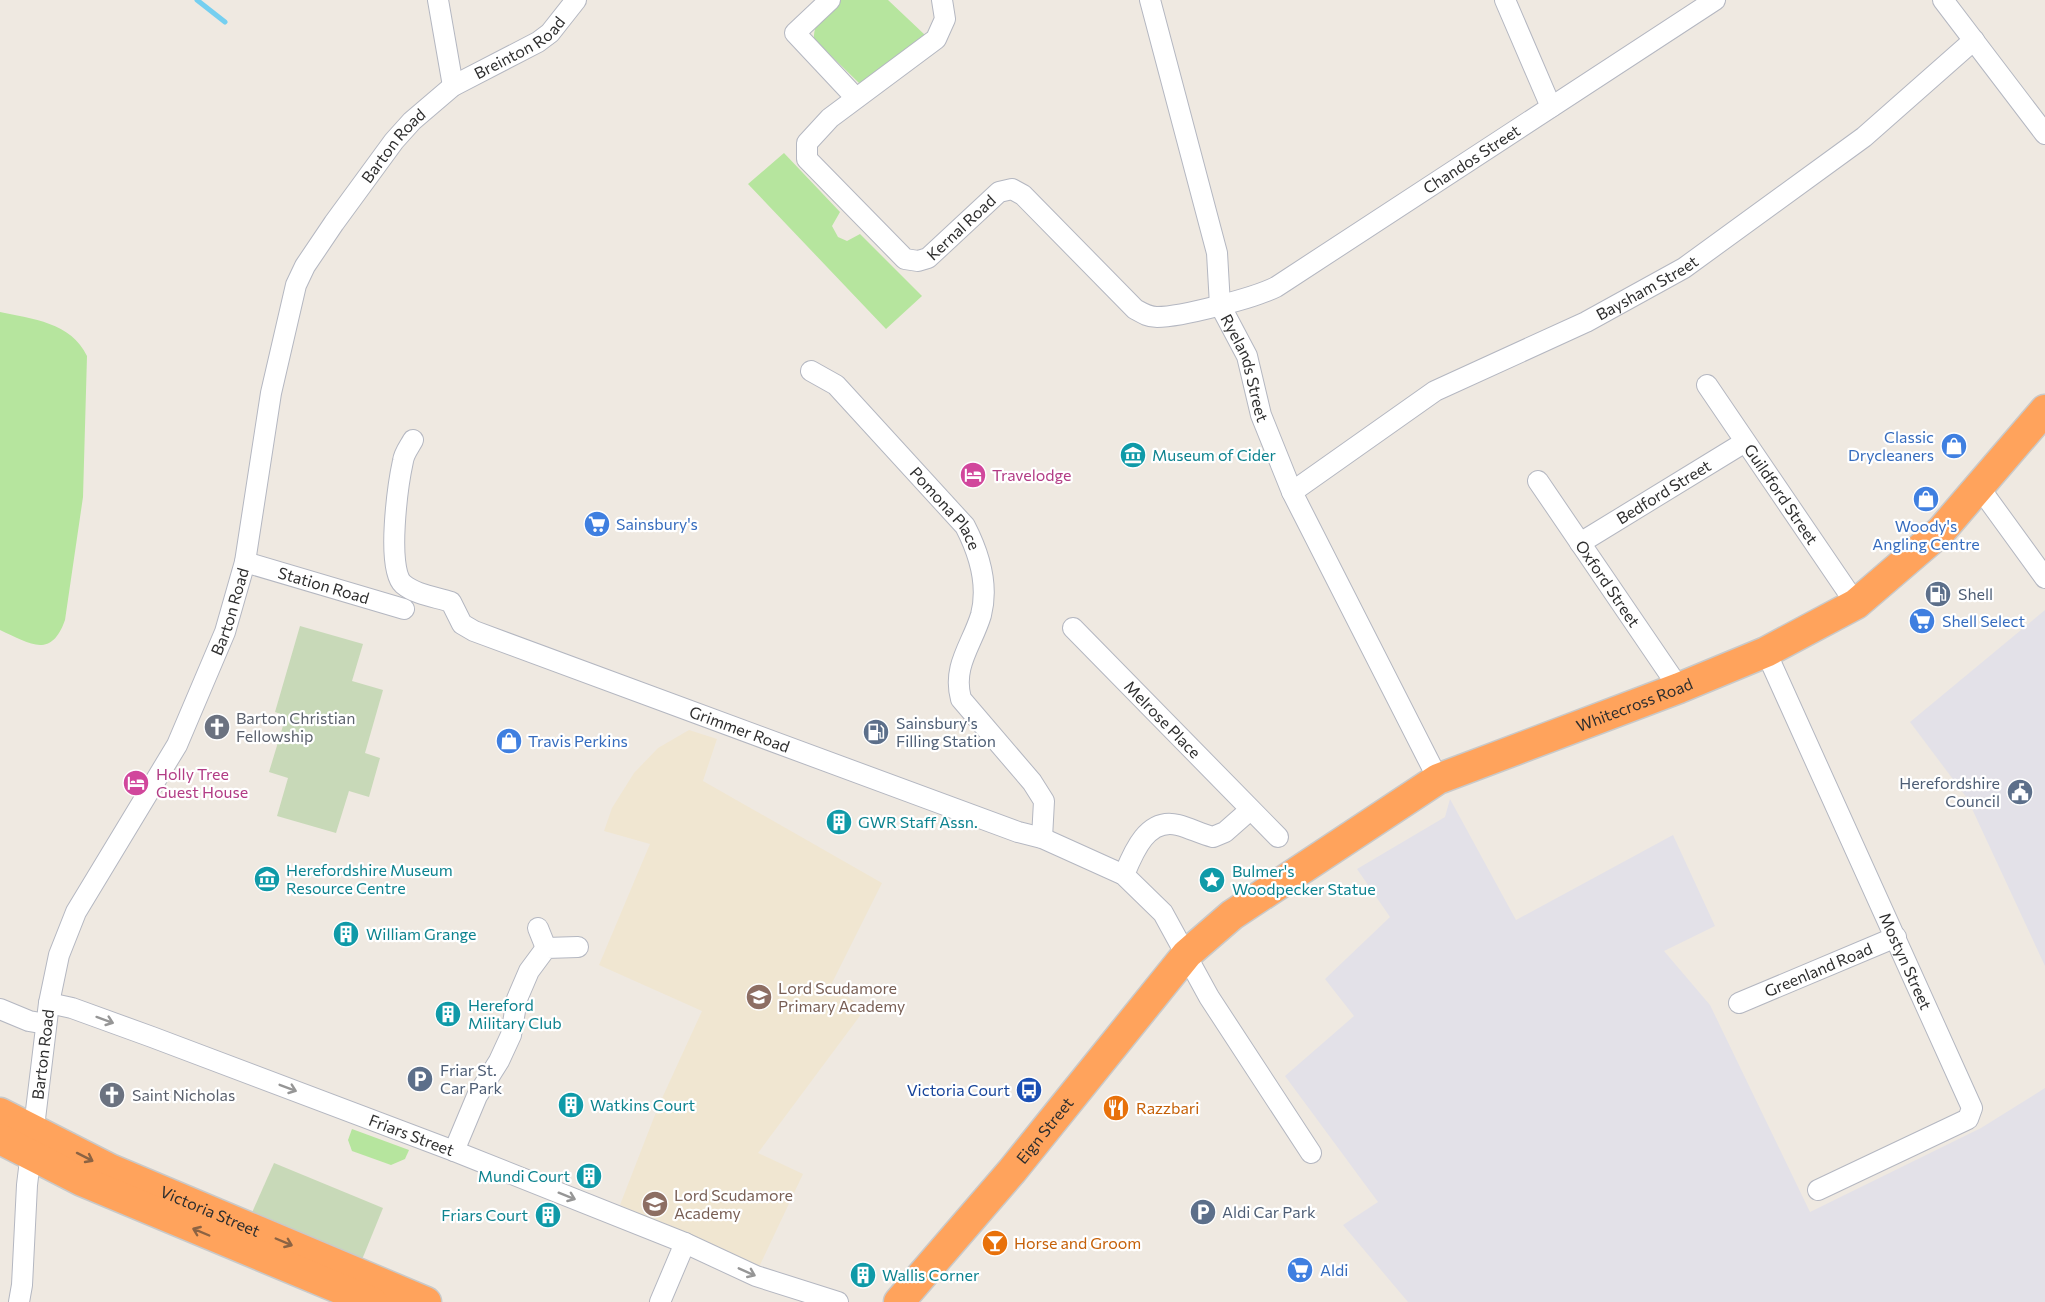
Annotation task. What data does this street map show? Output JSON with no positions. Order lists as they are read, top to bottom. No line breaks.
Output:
{"streets":{"highway":["Whitecross Road","Eign Street","Victoria Street"],"street":["Breinton Road","Barton Road","Chandos Street","Kernal Road","Baysham Street","Ryelands Street","Bedford Street","Guildford Street","Pomona Place","Oxford Street","Station Road","Melrose Place","Grimmer Road","Mostyn Street","Greenland Road","Friars Street"]},"crossings":[["Breinton Road","Barton Road"],["Barton Road","Station Road"],["Barton Road","Friars Street"],["Barton Road","Victoria Street"],["Chandos Street","Kernal Road"],["Chandos Street","Ryelands Street"],["Kernal Road","Ryelands Street"],["Baysham Street","Ryelands Street"],["Ryelands Street","Whitecross Road"],["Bedford Street","Guildford Street"],["Bedford Street","Oxford Street"],["Guildford Street","Whitecross Road"],["Pomona Place","Grimmer Road"],["Oxford Street","Whitecross Road"],["Whitecross Road","Grimmer Road"],["Whitecross Road","Mostyn Street"],["Whitecross Road","Eign Street"],["Grimmer Road","Eign Street"],["Mostyn Street","Greenland Road"]],"one_way":["Friars Street"],"places":{"shop":["Classic Drycleaners","Woody's Angling Centre","Travis Perkins"],"museum":["Museum of Cider","Herefordshire Museum Resource Centre"],"hotel":["Travelodge","Holly Tree Guest House"],"supermarket":["Sainsbury's","Shell Select","Aldi"],"fuel station":["Shell","Sainsbury's Filling Station"],"church":["Barton Christian Fellowship","Saint Nicholas"],"public building":["Herefordshire Council"],"building":["GWR Staff Assn.","William Grange","Hereford Military Club","Watkins Court","Mundi Court","Friars Court","Wallis Corner"],"place":["Bulmer's Woodpecker Statue"],"school or university":["Lord Scudamore Primary Academy","Lord Scudamore Academy"],"parking":["Friar St. Car Park","Aldi Car Park"],"bus stop":["Victoria Court"],"restaurant":["Razzbari"],"bar":["Horse and Groom"]}}
